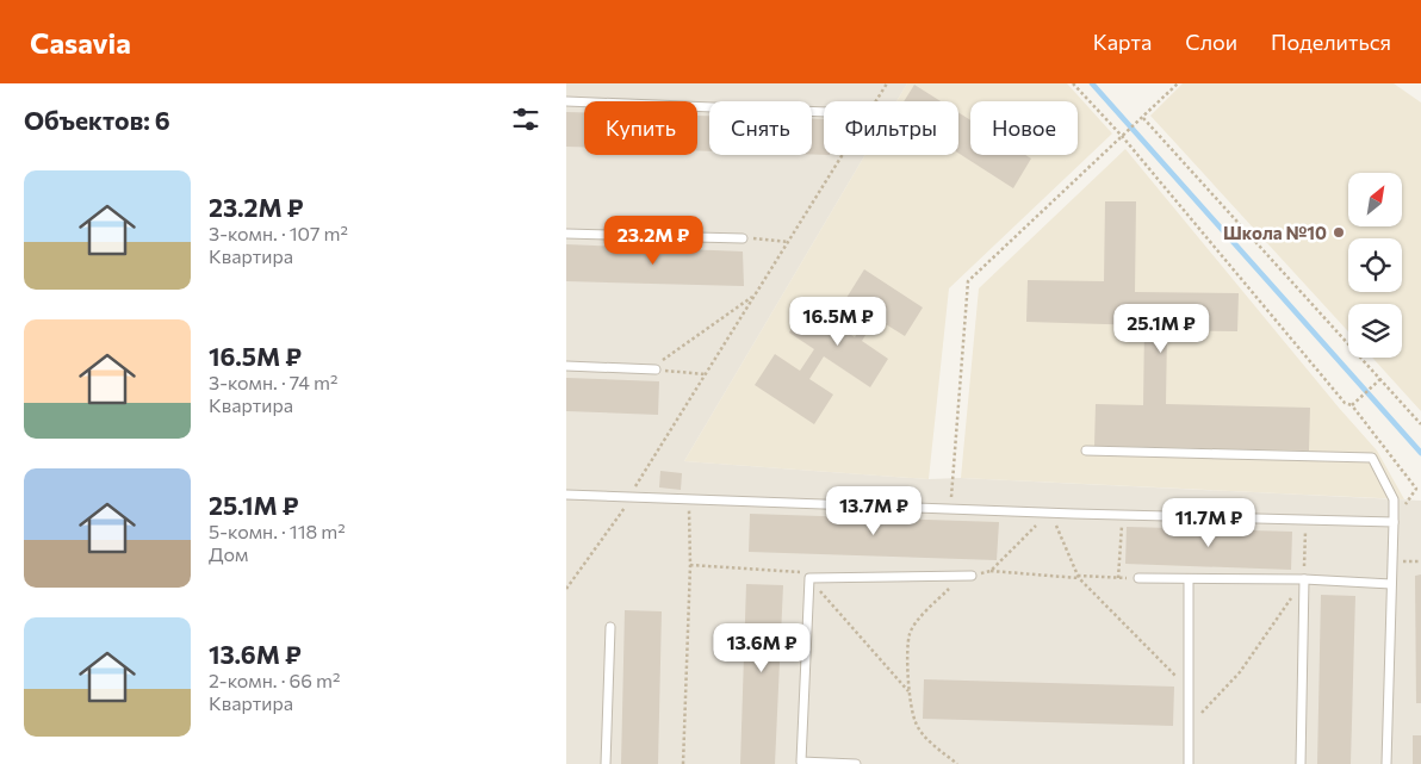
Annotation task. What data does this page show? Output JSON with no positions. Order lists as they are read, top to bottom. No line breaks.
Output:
{"places":["Школа №10"],"north":"top right","page":{"header":"Casavia","nav":["Карта","Слои","Поделиться"],"heading":"Объектов: 6","chip":["Купить","Снять","Фильтры","Новое"],"list":[{"name":"23.2M ₽","note":"3-комн. · 107 m² · Квартира"},{"name":"16.5M ₽","note":"3-комн. · 74 m² · Квартира"},{"name":"25.1M ₽","note":"5-комн. · 118 m² · Дом"},{"name":"13.6M ₽","note":"2-комн. · 66 m² · Квартира"}],"price":["23.2M ₽","16.5M ₽","25.1M ₽","13.7M ₽","11.7M ₽","13.6M ₽"]}}
